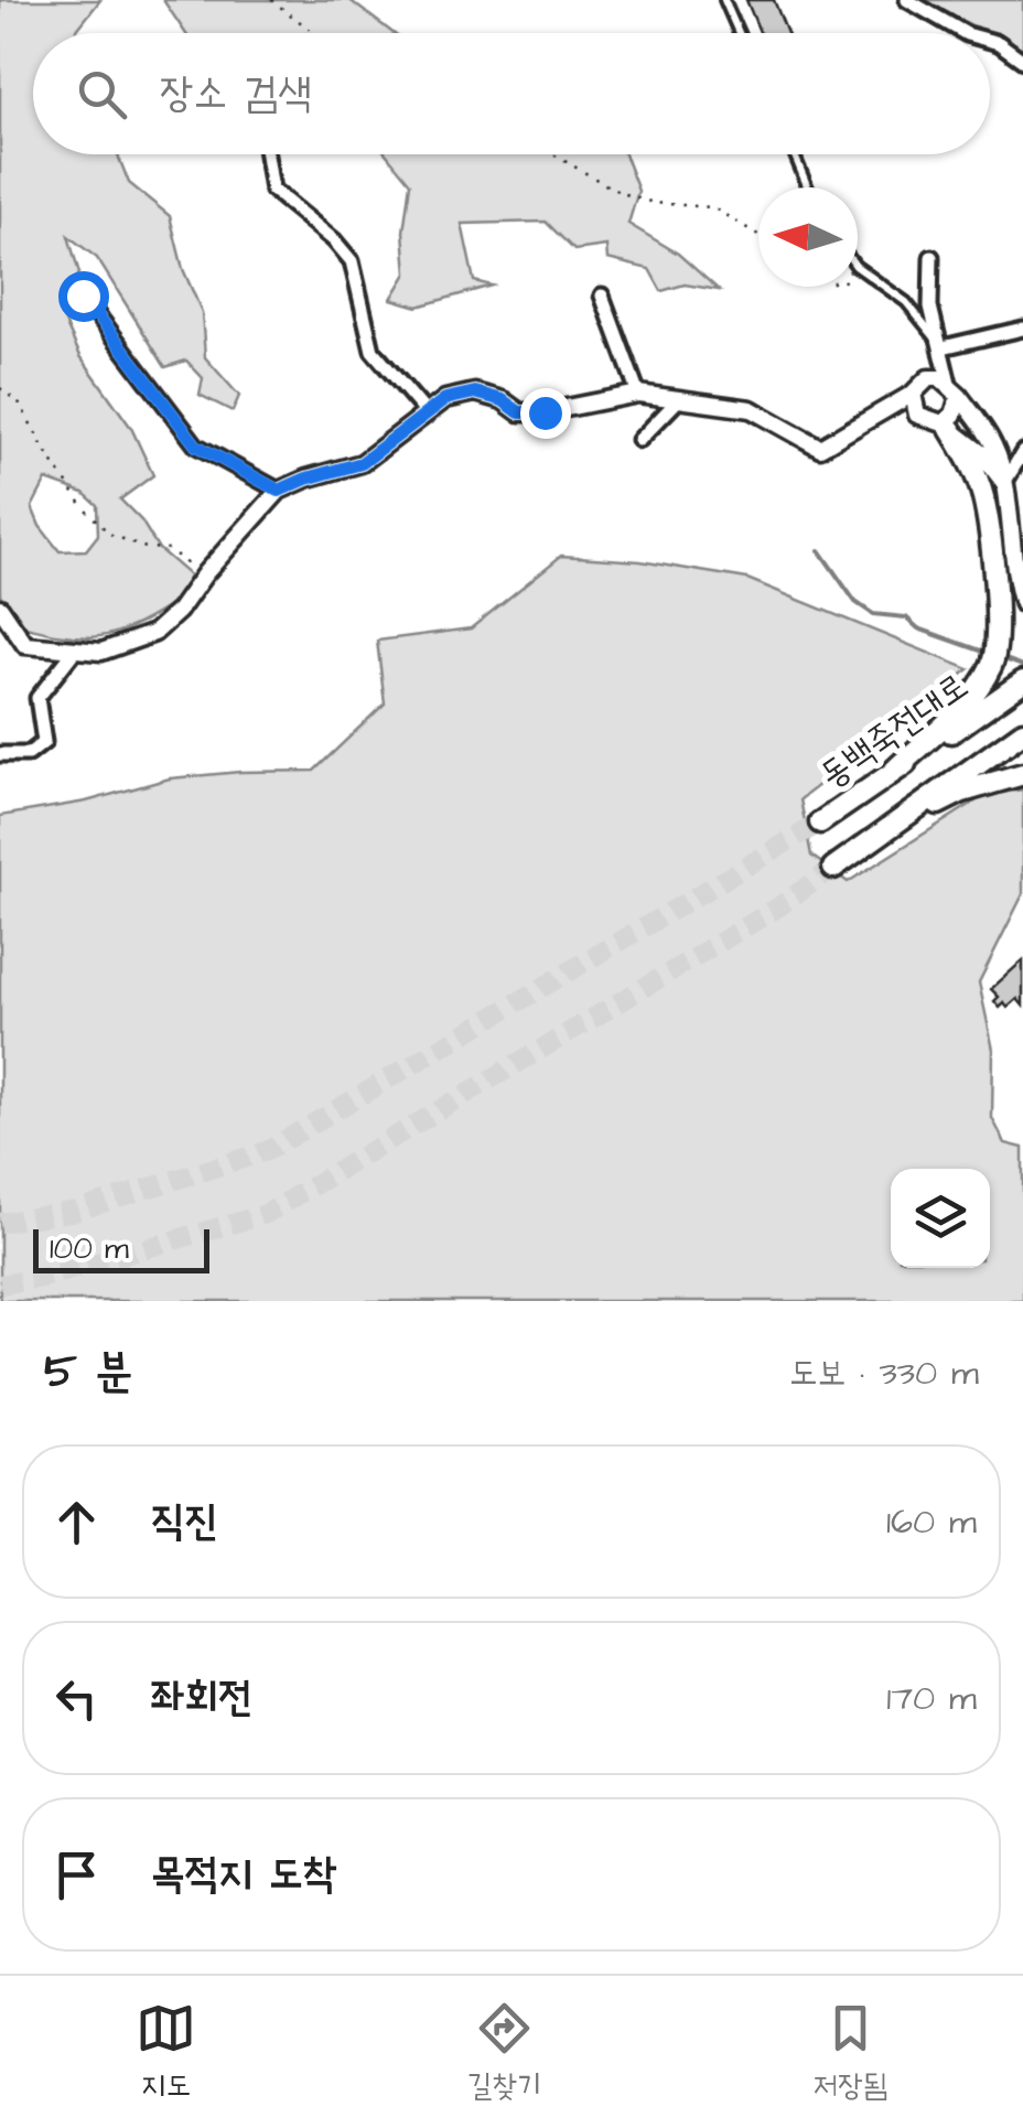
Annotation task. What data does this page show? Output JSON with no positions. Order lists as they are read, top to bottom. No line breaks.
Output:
{"streets":{"main road":["동백죽전대로"]},"scale_bar":"100 m","north":"left","page":{"search":"장소 검색","scale":"100 m","heading":["5 분","도보 · 330 m"],"list":[["직진","160 m"],["좌회전","170 m"],"목적지 도착"],"nav":["지도","길찾기","저장됨"]}}
